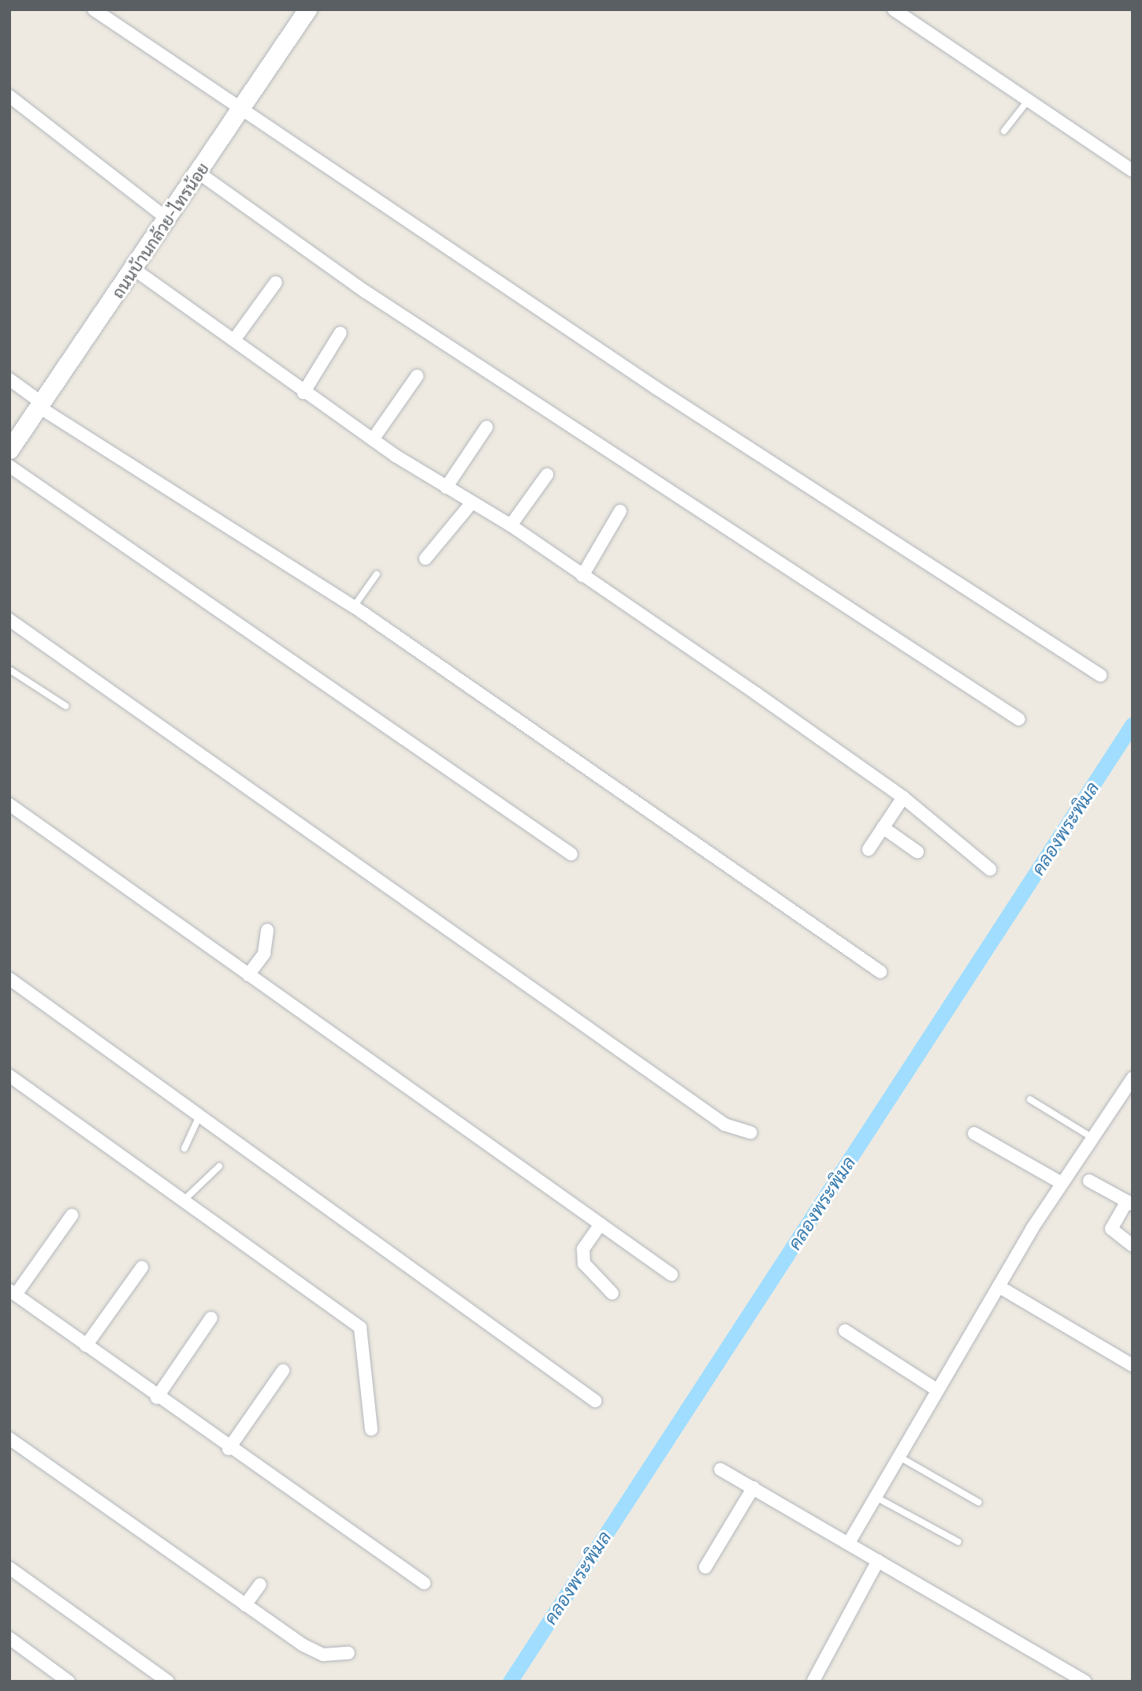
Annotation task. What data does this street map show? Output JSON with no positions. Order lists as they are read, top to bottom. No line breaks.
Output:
{"streets":{"street":["ถนนบ้านกล้วย-ไทรน้อย"]},"water":["คลองพระพิมล"]}
